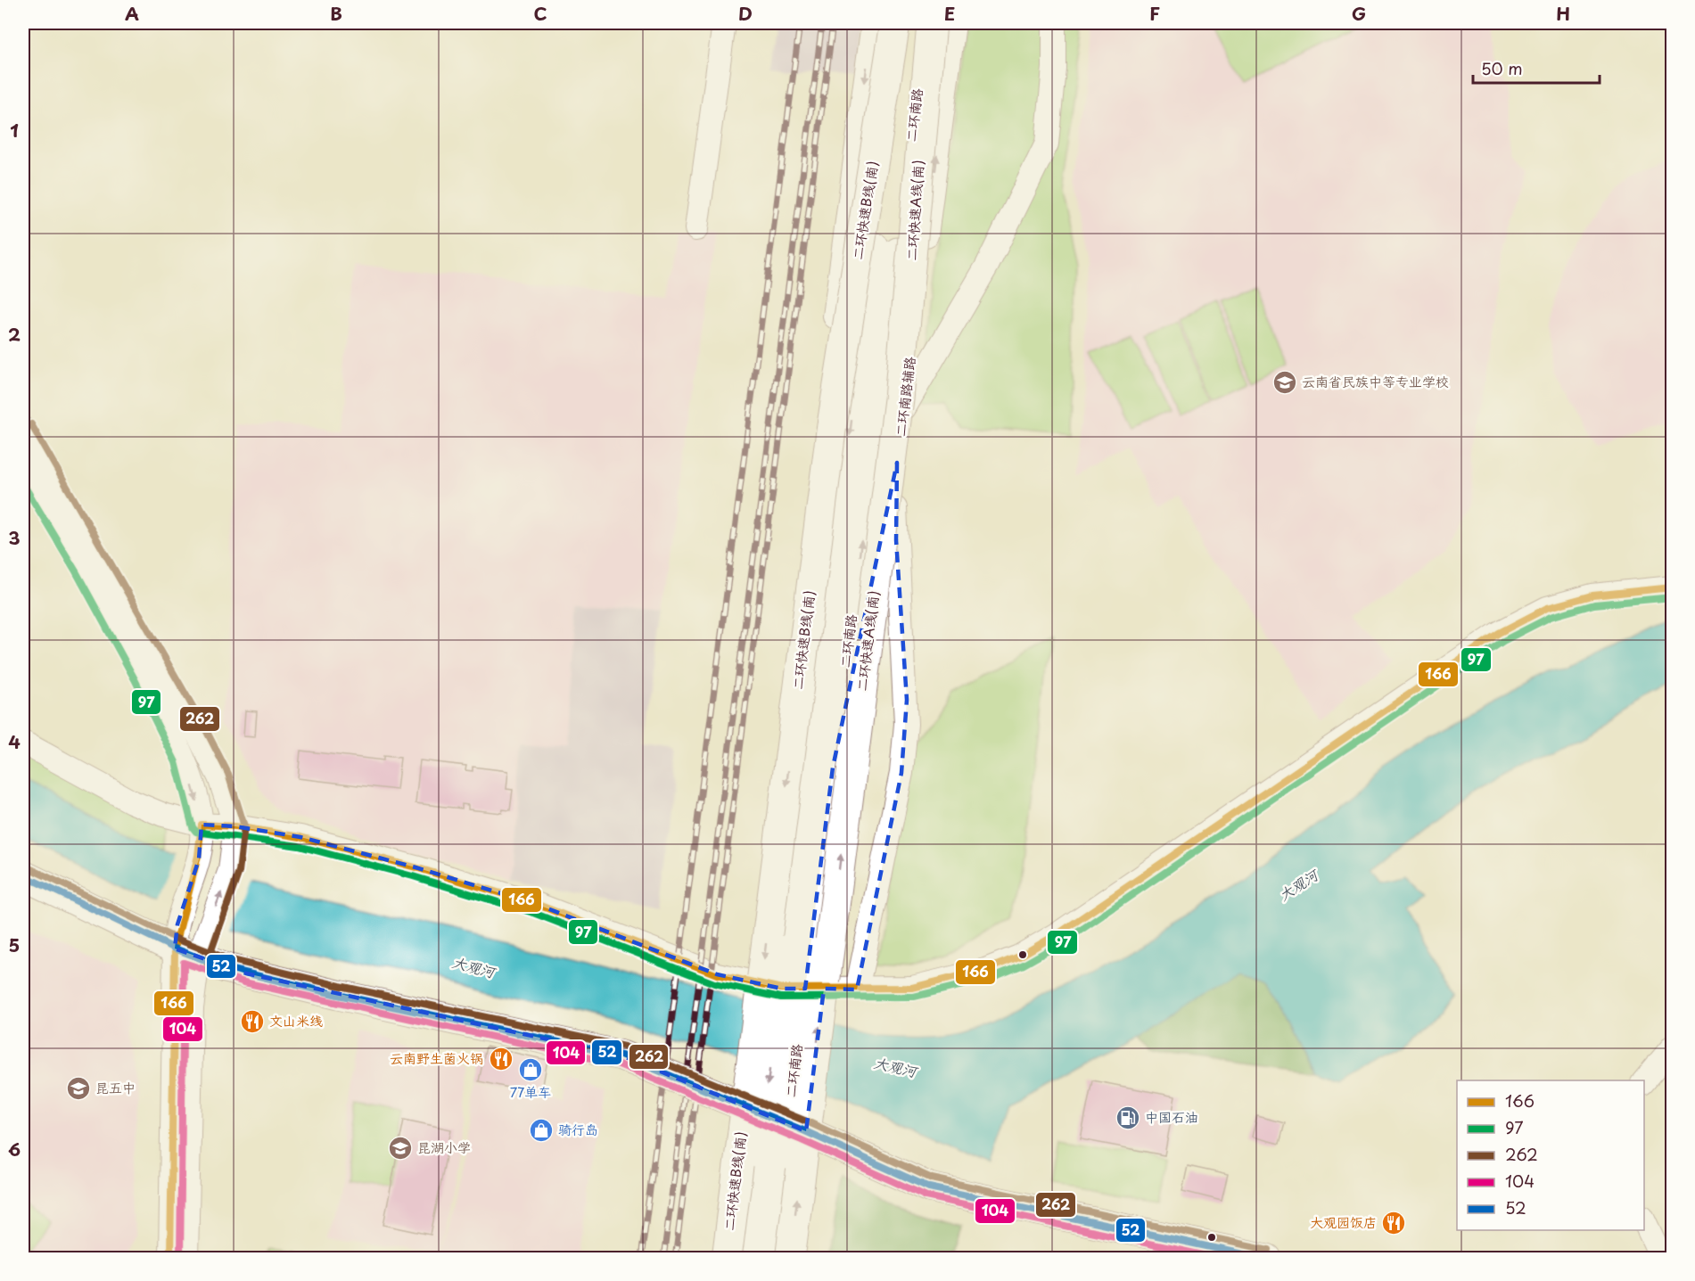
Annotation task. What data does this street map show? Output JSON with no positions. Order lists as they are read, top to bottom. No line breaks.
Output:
{"streets":{"main road":["二环南路","二环快速B线(南)","二环快速A线(南)"],"street":["二环南路辅路"]},"crossings":[["二环南路","二环南路辅路"]],"one_way":["二环快速B线(南)","二环快速A线(南)"],"water":["大观河"],"places":{"school or university":["云南省民族中等专业学校","昆五中","昆湖小学"],"restaurant":["文山米线","云南野生菌火锅","大观园饭店"],"shop":["77单车","骑行岛"],"fuel station":["中国石油"]},"lines":["transit line 262","transit line 97","transit line 166","transit line 52","transit line 104"],"legend":["166","97","262","104","52"],"scale_bar":"50 m","grid":{"columns":["A","B","C","D","E","F","G","H"],"rows":["1","2","3","4","5","6"]}}
